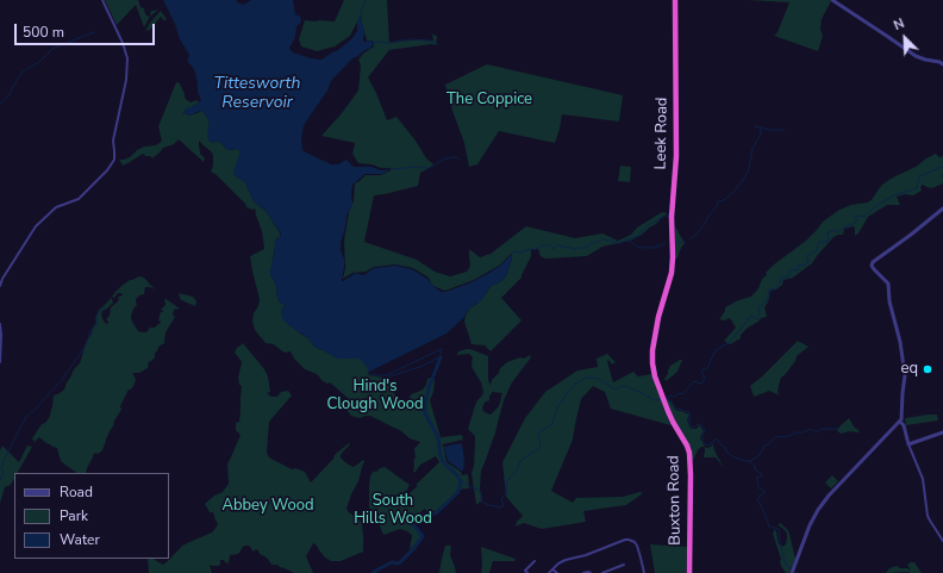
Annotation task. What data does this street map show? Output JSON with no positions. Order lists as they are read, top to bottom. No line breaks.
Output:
{"streets":{"highway":["Leek Road","Buxton Road"]},"crossings":[["Leek Road","Buxton Road"]],"water":["Tittesworth Reservoir"],"parks":["The Coppice","Hind's Clough Wood","South Hills Wood","Abbey Wood"],"places":["eq"],"legend":["Road","Park","Water"],"scale_bar":"500 m","north":"top left"}
